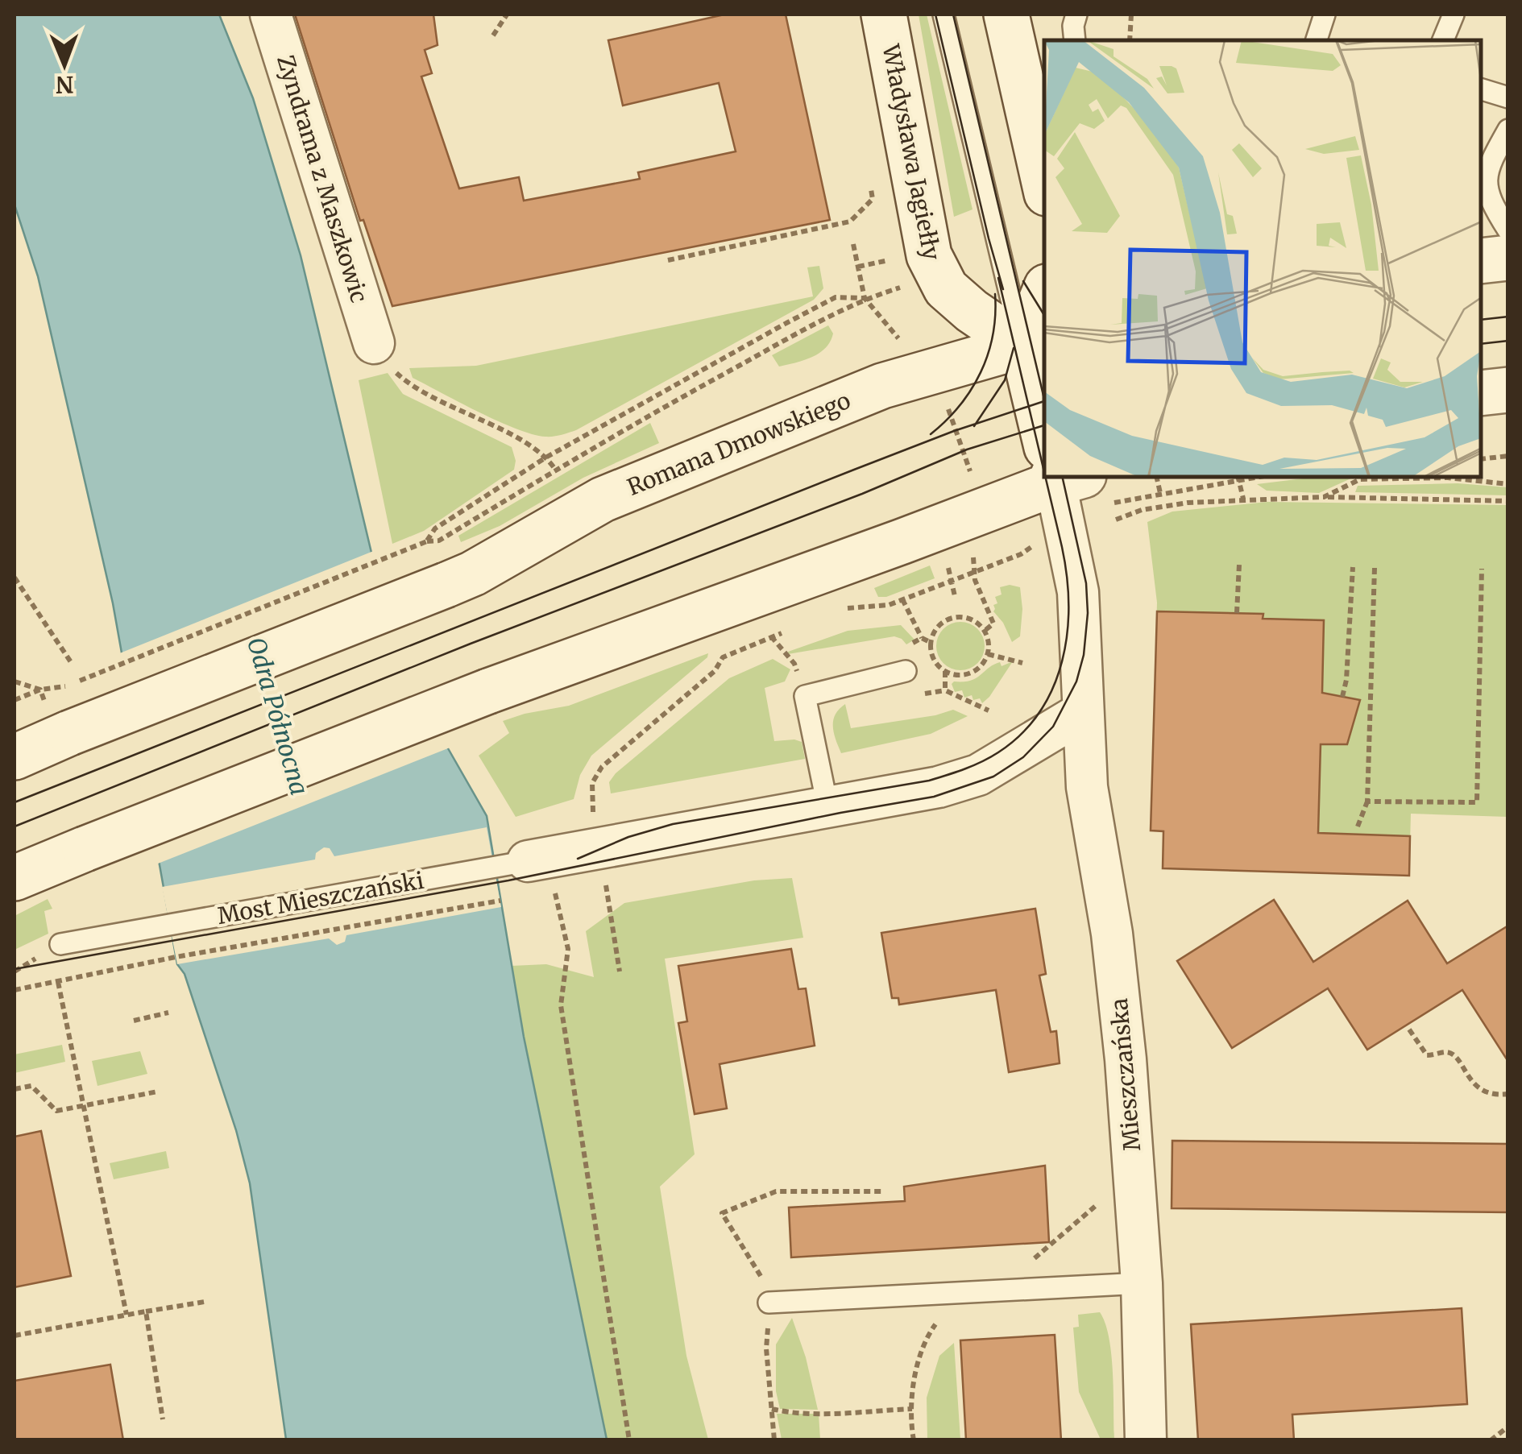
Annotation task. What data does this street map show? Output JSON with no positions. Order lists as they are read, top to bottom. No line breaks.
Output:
{"streets":{"main road":["Władysława Jagiełły","Romana Dmowskiego"],"street":["Zyndrama z Maszkowic","Mieszczańska"],"lane":["Most Mieszczański"]},"crossings":[["Władysława Jagiełły","Romana Dmowskiego"]],"water":["Odra Północna"],"north":"bottom"}
